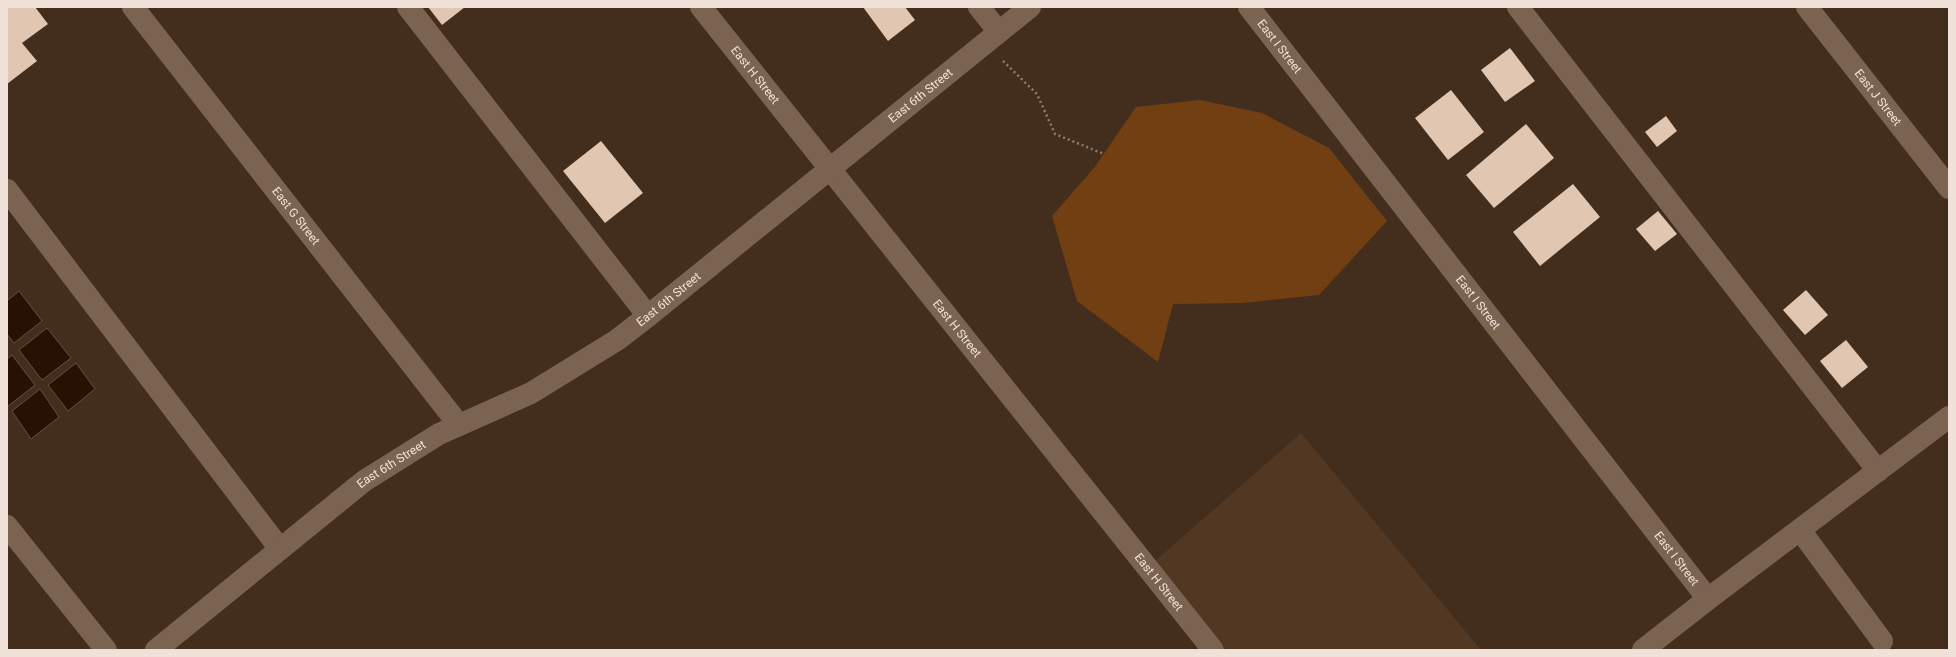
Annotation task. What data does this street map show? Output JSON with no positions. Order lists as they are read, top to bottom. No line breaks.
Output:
{"streets":{"street":["East I Street","East H Street","East 6th Street","East J Street","East G Street"]},"crossings":[["East H Street","East 6th Street"],["East 6th Street","East G Street"]]}
